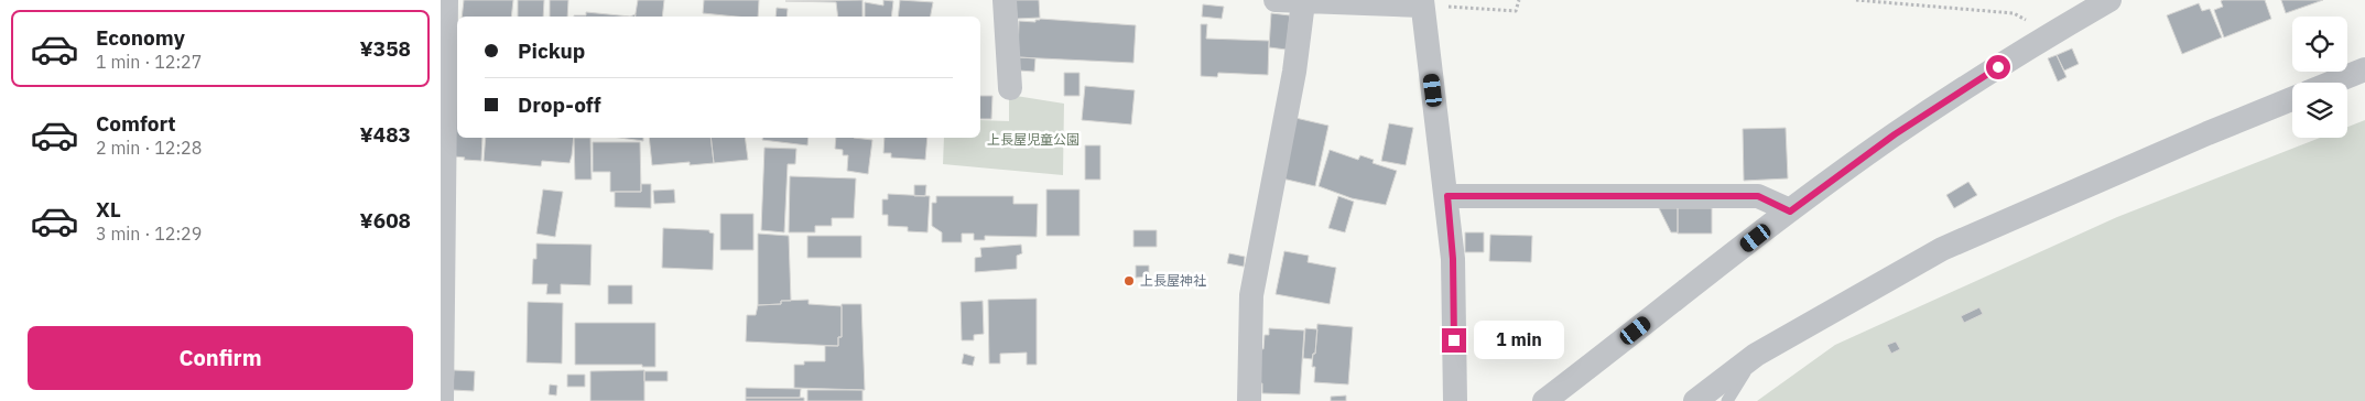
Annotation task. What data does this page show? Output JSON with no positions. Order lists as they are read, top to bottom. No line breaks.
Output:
{"parks":["上長屋児童公園"],"places":["上長屋神社"],"page":{"list":[{"name":"Economy","note":"1 min · 12:27","value":"¥358"},{"name":"Comfort","note":"2 min · 12:28","value":"¥483"},{"name":"XL","note":"3 min · 12:29","value":"¥608"}],"banner":["Pickup","Drop-off"],"buttons":"Confirm","bubble":"1 min"}}
